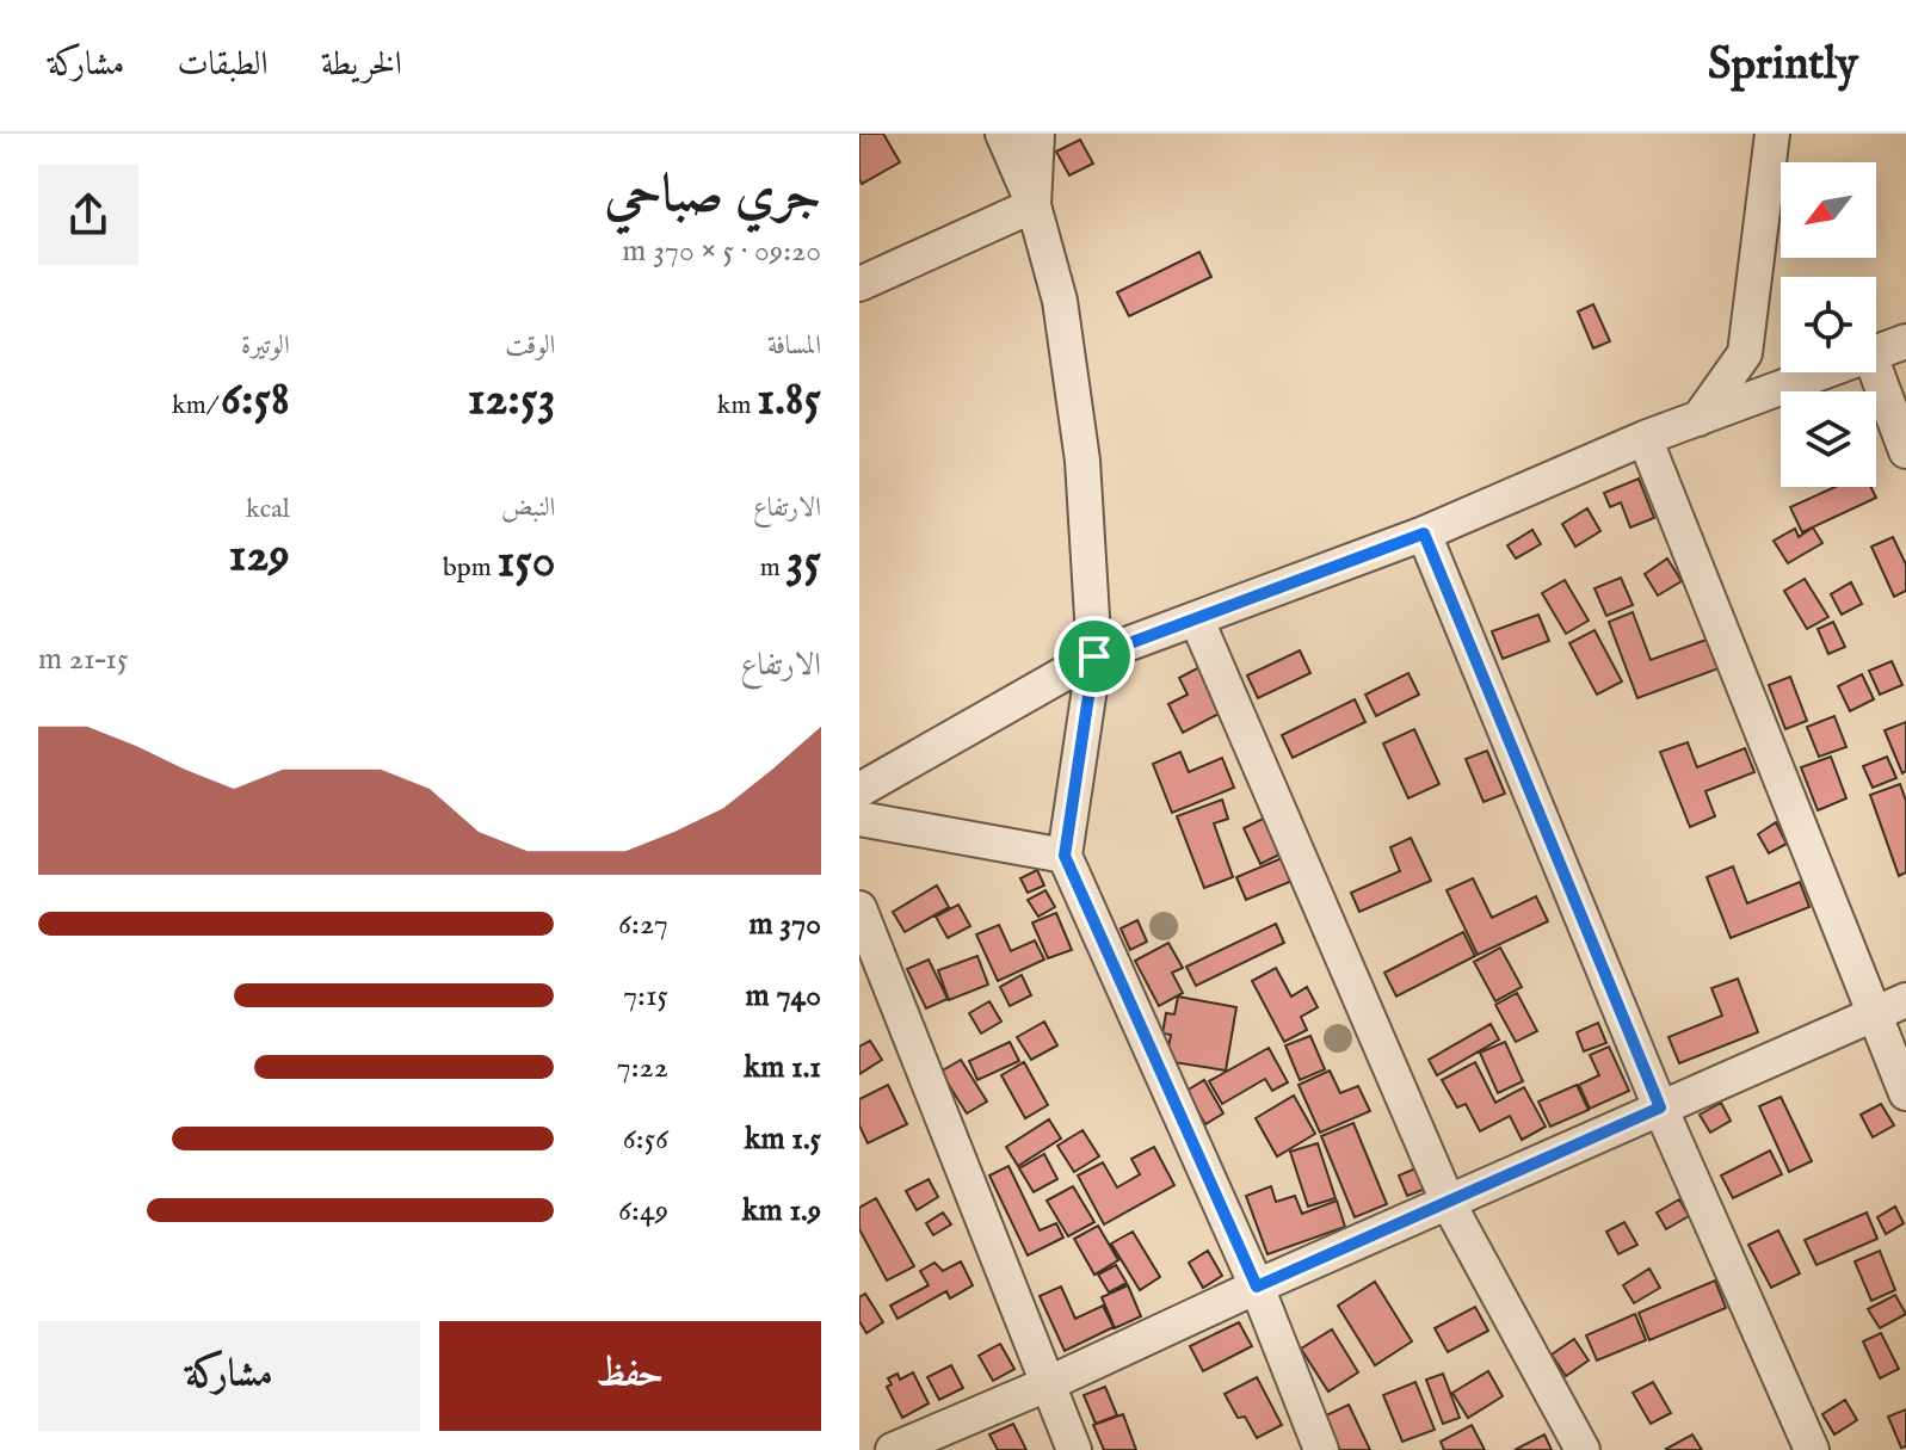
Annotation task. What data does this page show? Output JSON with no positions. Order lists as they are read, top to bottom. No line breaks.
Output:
{"north":"bottom left","page":{"header":"Sprintly","nav":["الخريطة","الطبقات","مشاركة"],"heading":["جري صباحي","09:20 · 5 × 370 m"],"stats":[["المسافة","1.85 km"],["الوقت","12:53"],["الوتيرة","6:58 /km"],["الارتفاع","35 m"],["النبض","150 bpm"],["kcal","129"]],"chart":["الارتفاع","15–21 m"],"list":[{"name":"370 m","note":"6:27"},{"name":"740 m","note":"7:15"},{"name":"1.1 km","note":"7:22"},{"name":"1.5 km","note":"6:56"},{"name":"1.9 km","note":"6:49"}],"buttons":["حفظ","مشاركة"]}}
